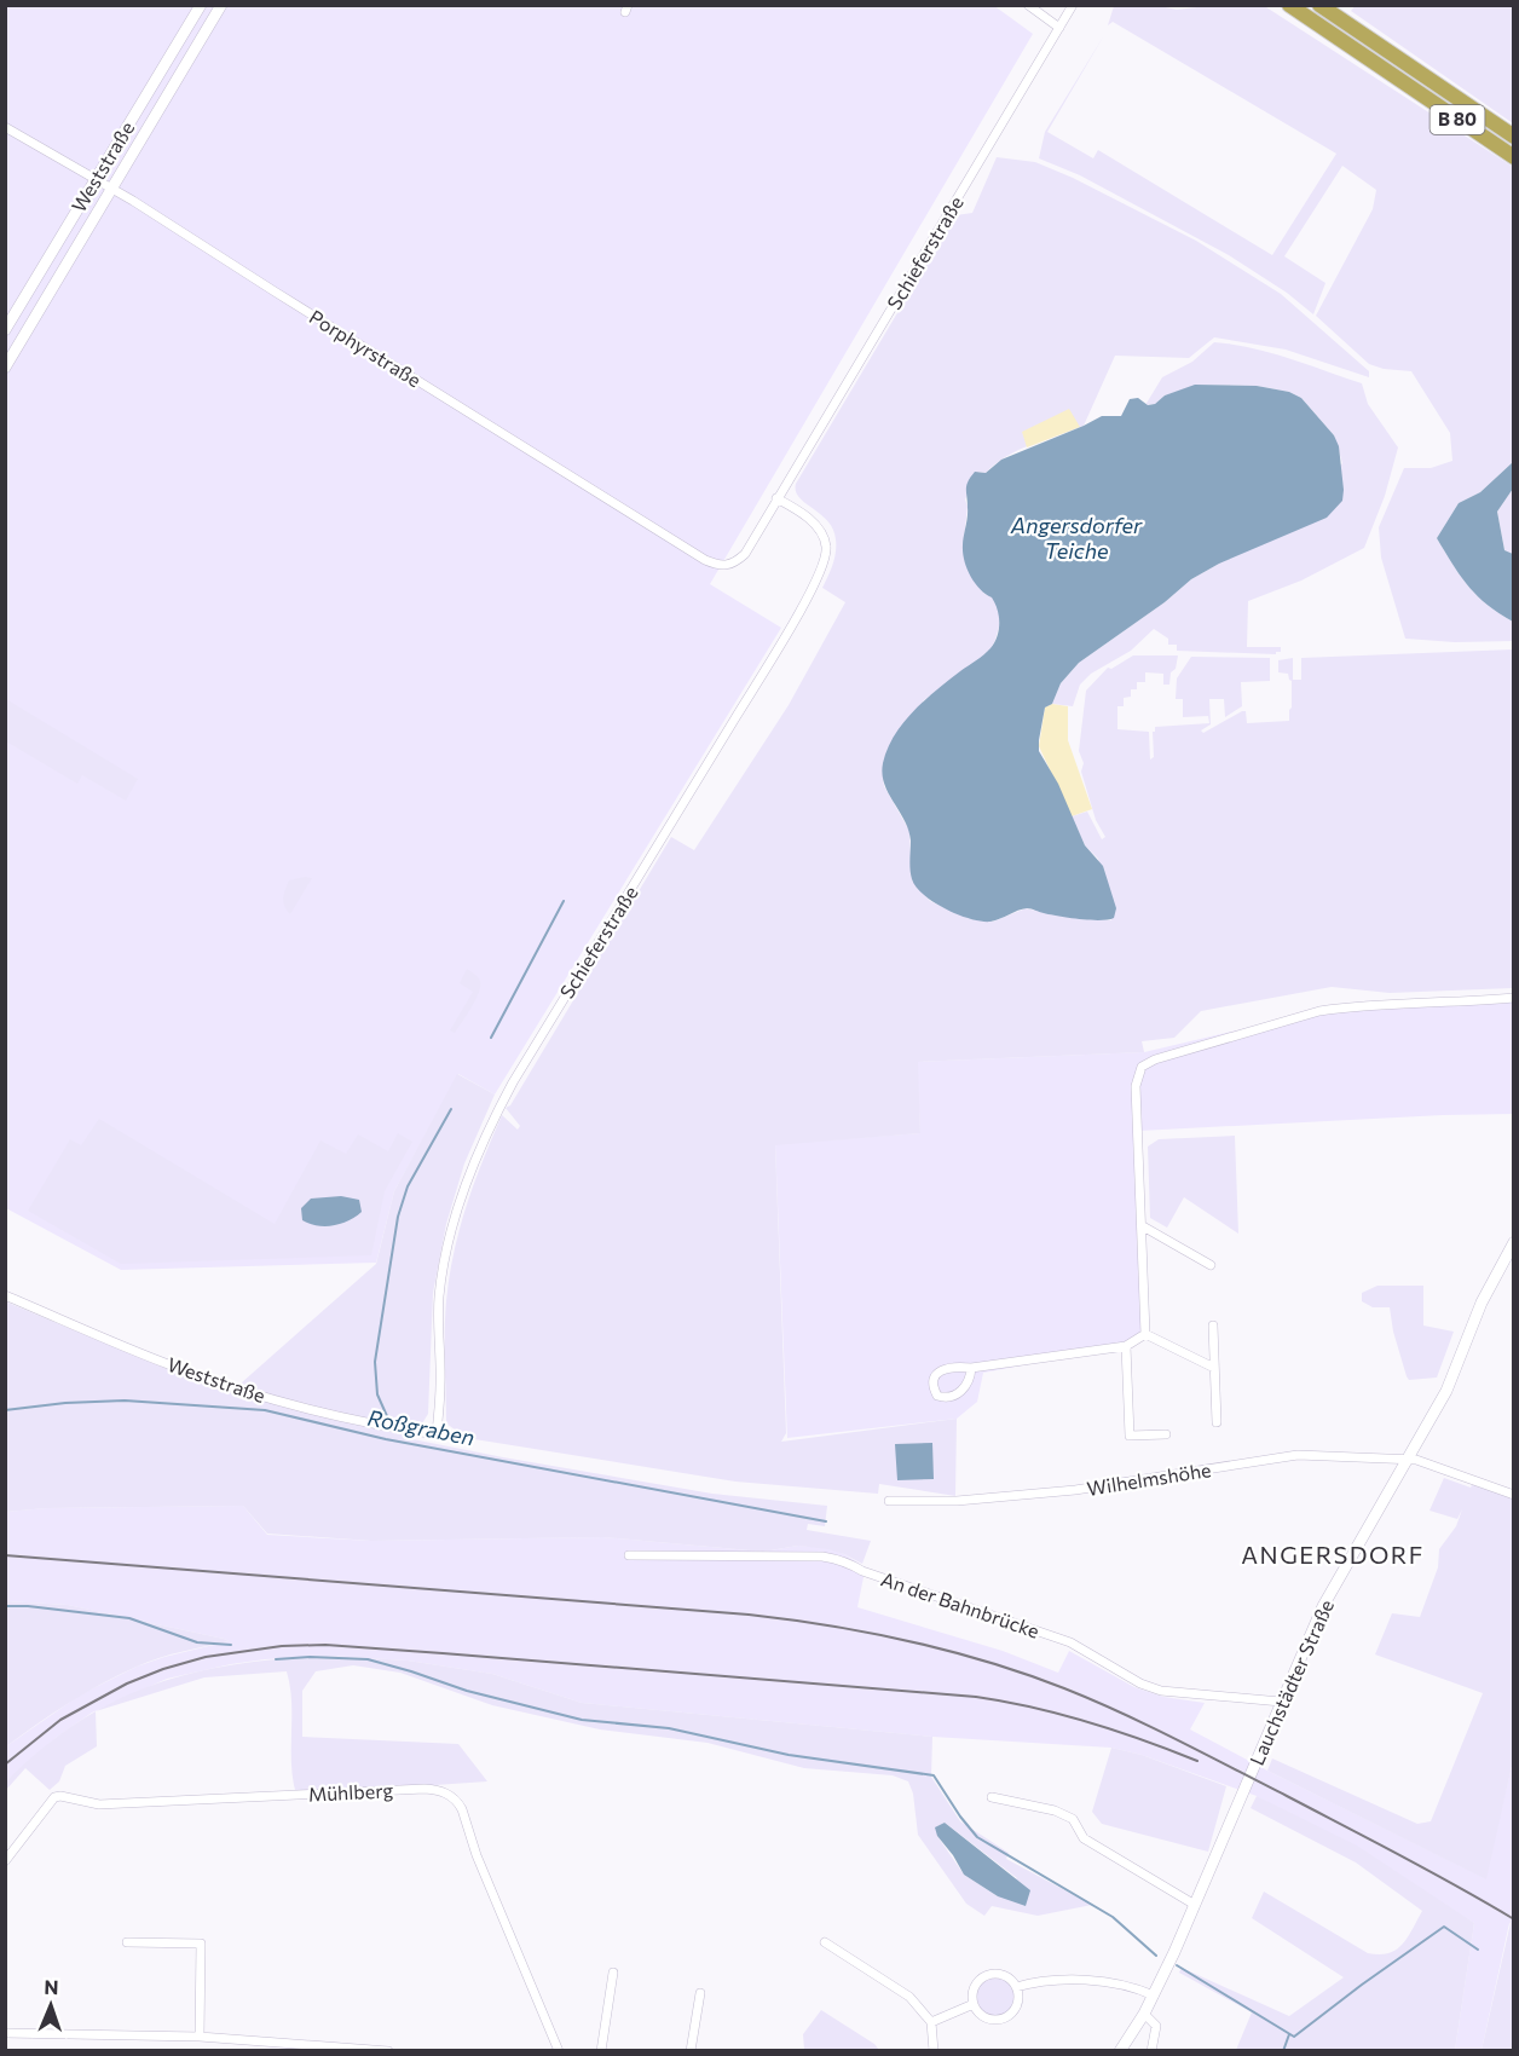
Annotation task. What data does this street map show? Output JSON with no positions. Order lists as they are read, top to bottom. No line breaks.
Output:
{"streets":{"highway":["B 80"],"main road":["Weststraße","Lauchstädter Straße"],"street":["Schieferstraße","Porphyrstraße","Wilhelmshöhe","An der Bahnbrücke","Mühlberg"]},"crossings":[["Weststraße","Schieferstraße"],["Weststraße","Porphyrstraße"],["Schieferstraße","Porphyrstraße"],["Wilhelmshöhe","Lauchstädter Straße"],["An der Bahnbrücke","Lauchstädter Straße"]],"districts":["ANGERSDORF"],"water":["Angersdorfer Teiche","Roßgraben"],"north":"top"}
